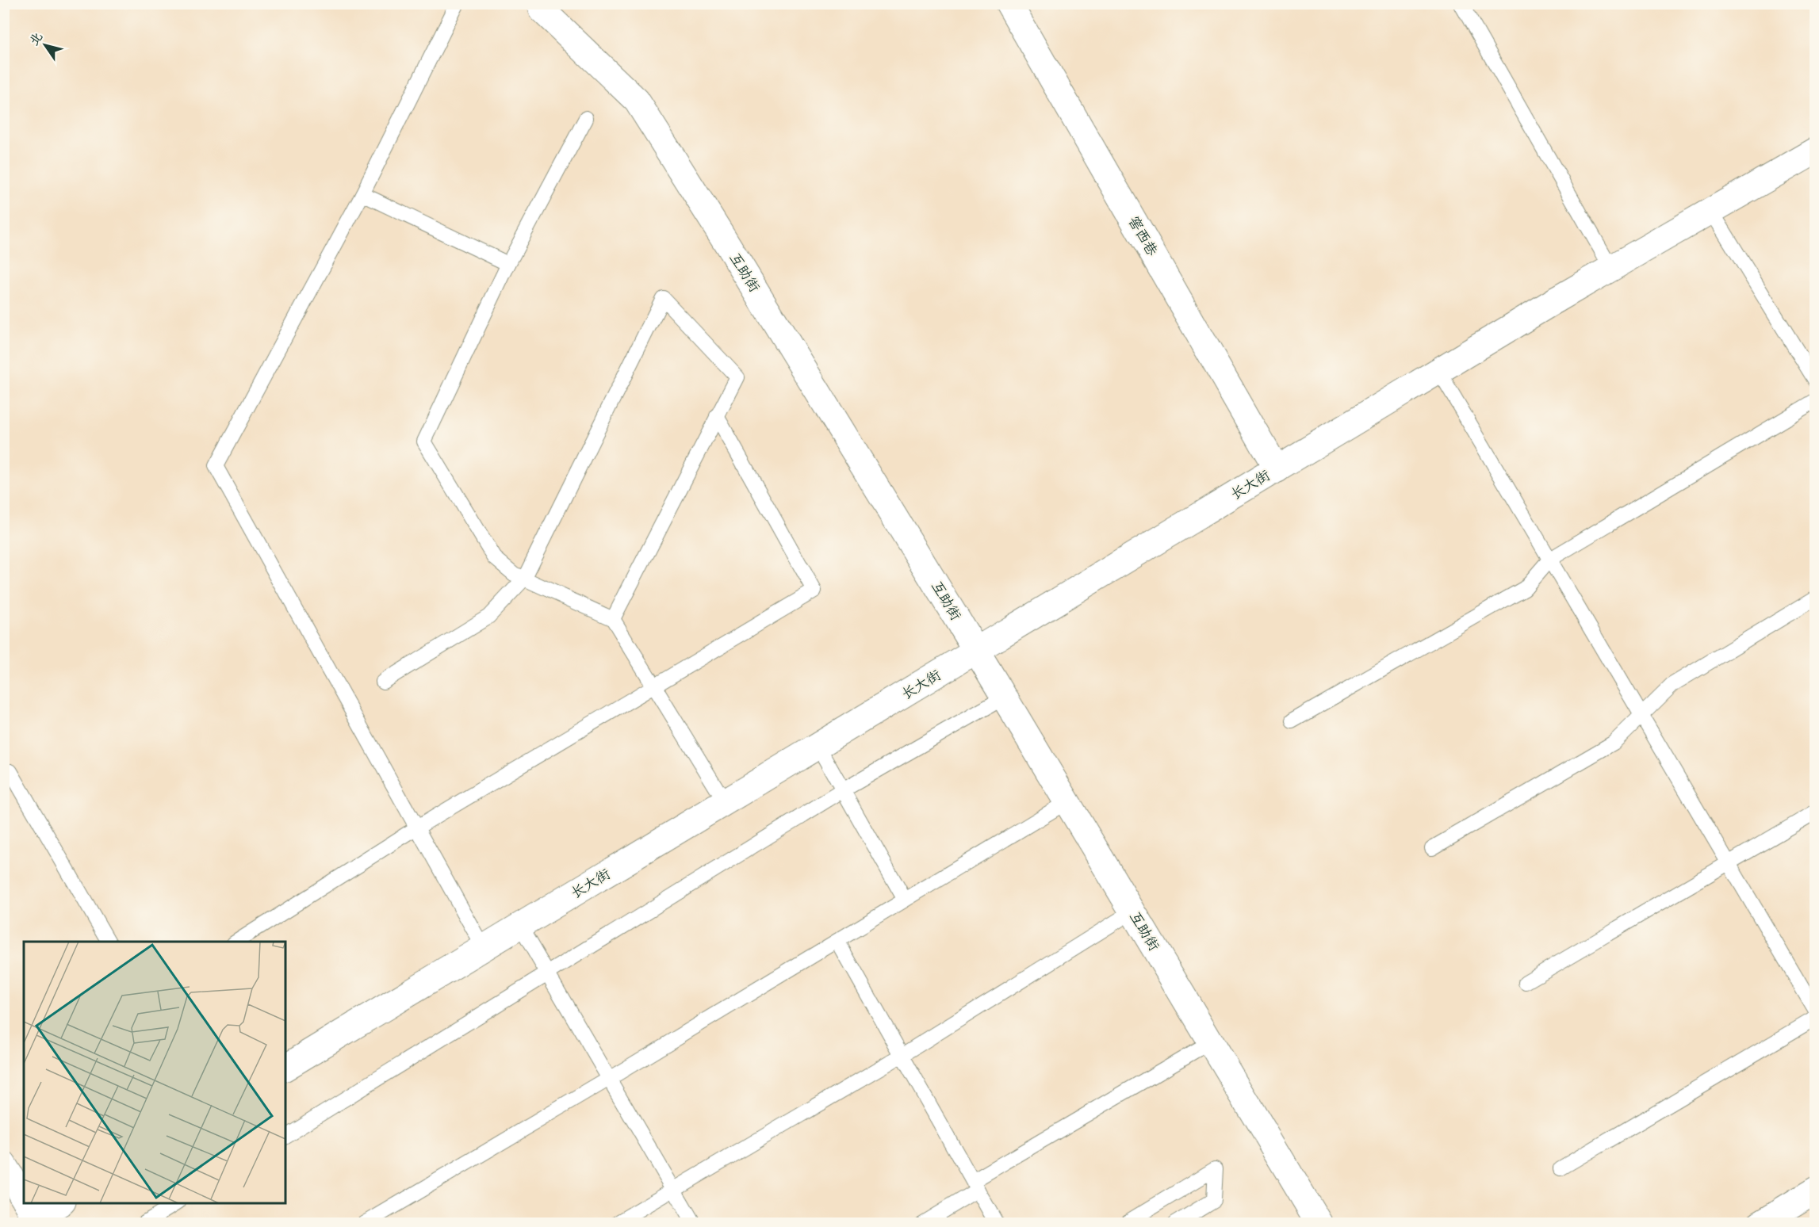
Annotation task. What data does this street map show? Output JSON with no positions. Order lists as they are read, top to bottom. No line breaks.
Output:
{"streets":{"street":["窖西巷","互助街","长大街"]},"crossings":[["窖西巷","长大街"],["互助街","长大街"]],"north":"top left"}
